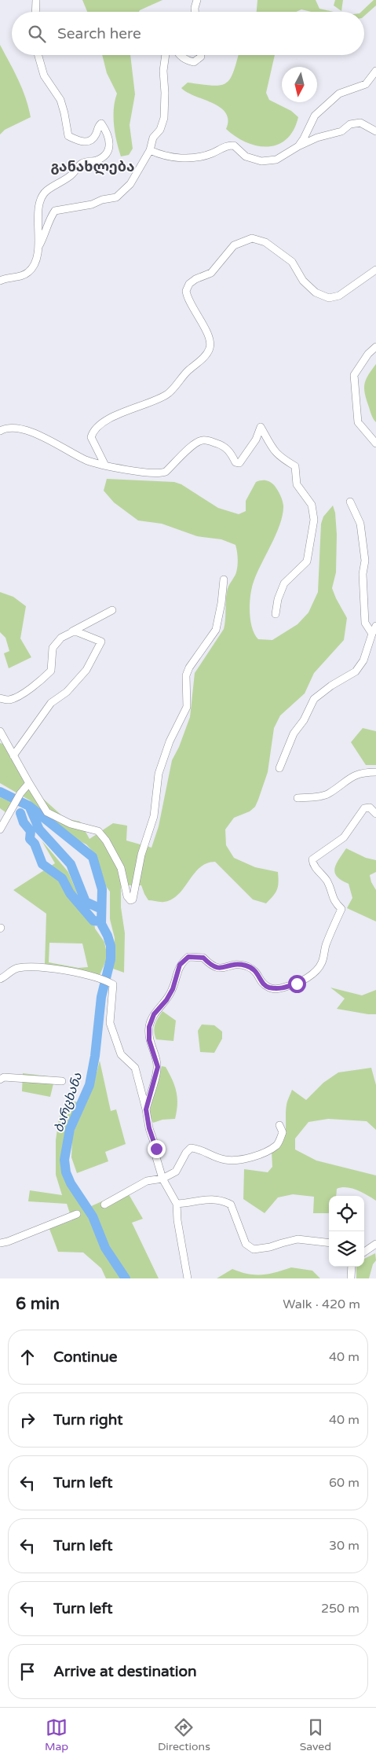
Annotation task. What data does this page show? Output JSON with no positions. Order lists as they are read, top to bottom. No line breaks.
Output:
{"districts":["განახლება"],"water":["ბარცხანა"],"north":"bottom","page":{"search":"Search here","heading":["6 min","Walk · 420 m"],"list":[["Continue","40 m"],["Turn right","40 m"],["Turn left","60 m"],["Turn left","30 m"],["Turn left","250 m"],"Arrive at destination"],"nav":["Map","Directions","Saved"]}}
